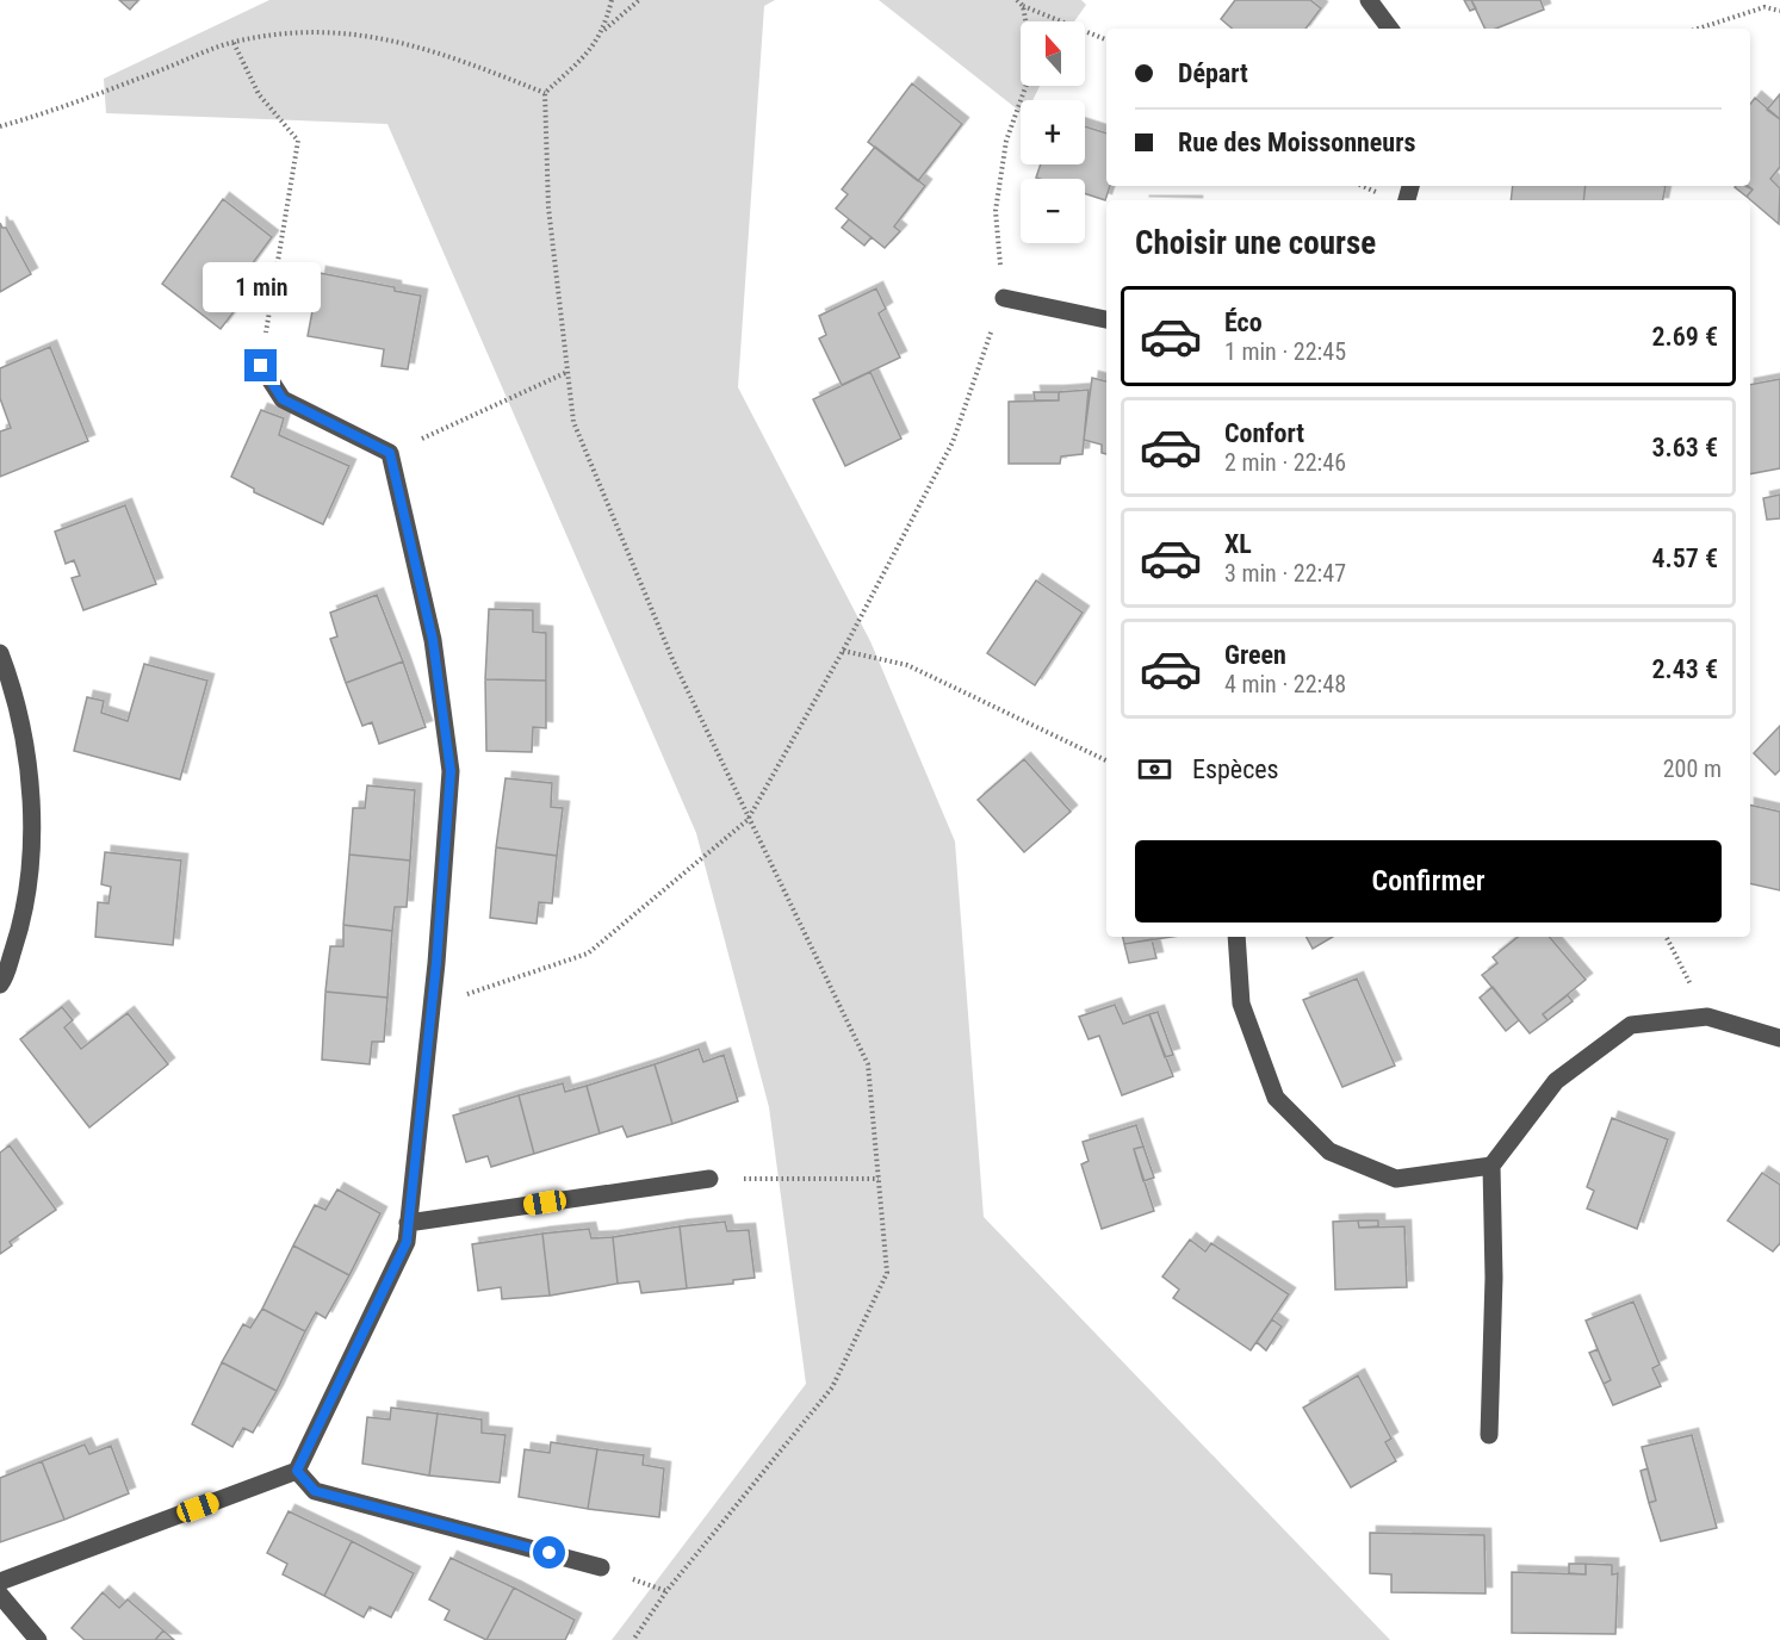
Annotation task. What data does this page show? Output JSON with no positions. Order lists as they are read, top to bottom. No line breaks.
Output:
{"north":"top","page":{"map_buttons":["+","−"],"banner":["Départ","Rue des Moissonneurs"],"heading":"Choisir une course","bubble":"1 min","list":[{"name":"Éco","note":"1 min · 22:45","value":"2.69 €"},{"name":"Confort","note":"2 min · 22:46","value":"3.63 €"},{"name":"XL","note":"3 min · 22:47","value":"4.57 €"},{"name":"Green","note":"4 min · 22:48","value":"2.43 €"}],"pay":["Espèces","200 m"],"buttons":"Confirmer"}}
